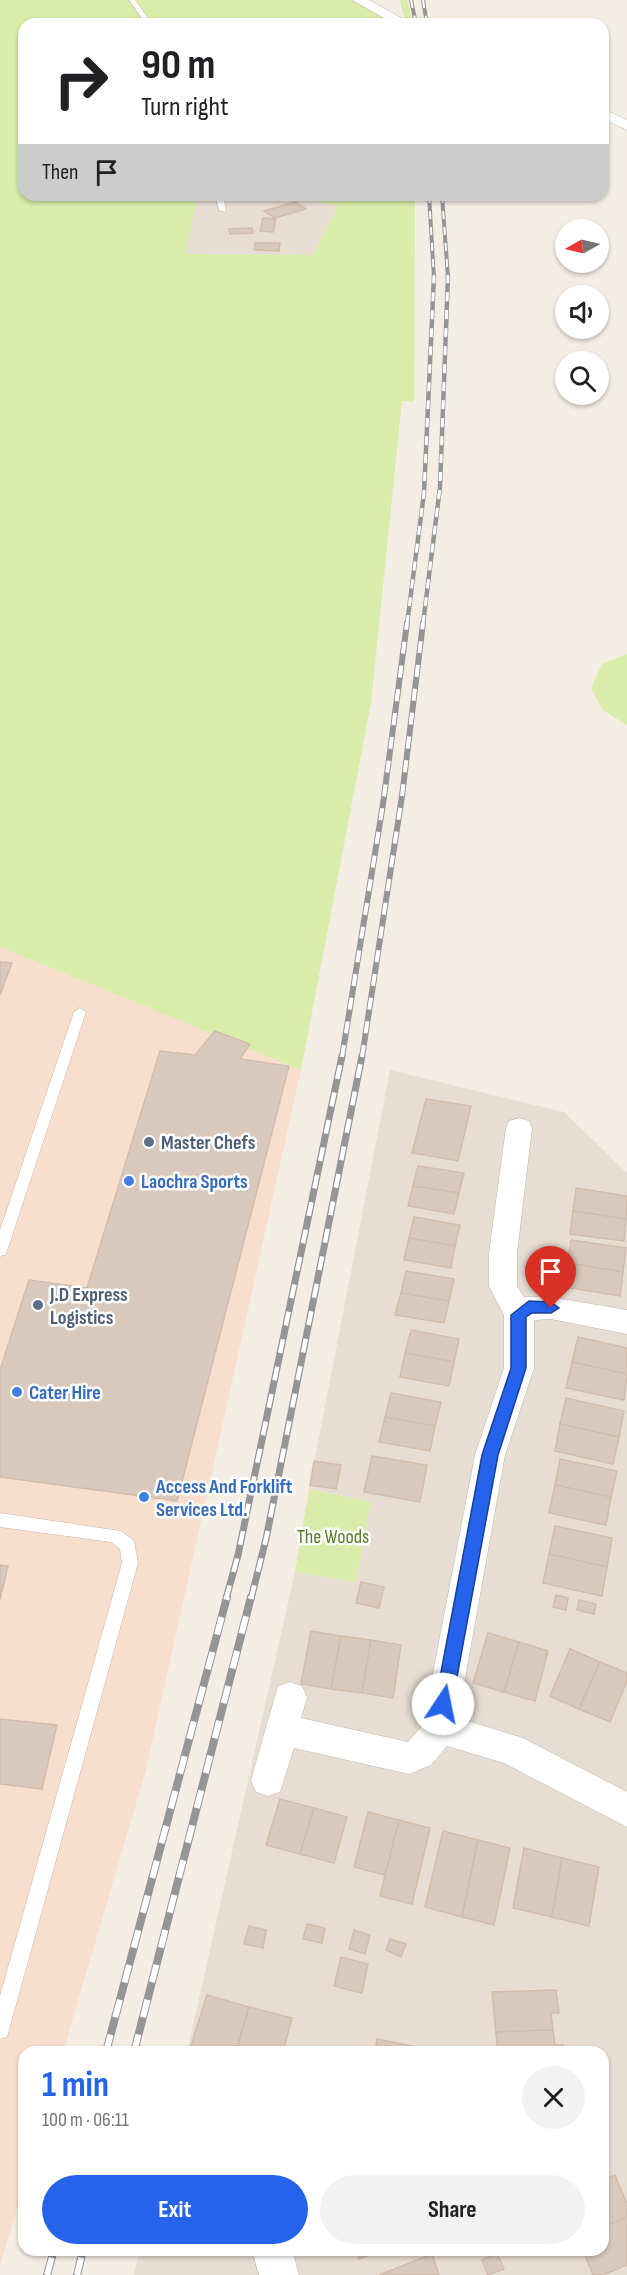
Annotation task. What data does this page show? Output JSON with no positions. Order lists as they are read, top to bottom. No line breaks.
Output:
{"parks":["The Woods"],"places":["Master Chefs","Laochra Sports","J.D Express Logistics","Cater Hire","Access And Forklift Services Ltd."],"north":"left","page":{"turn":["90 m","Turn right"],"then":"Then","heading":["1 min","100 m · 06:11"],"buttons":["Exit","Share"]}}
